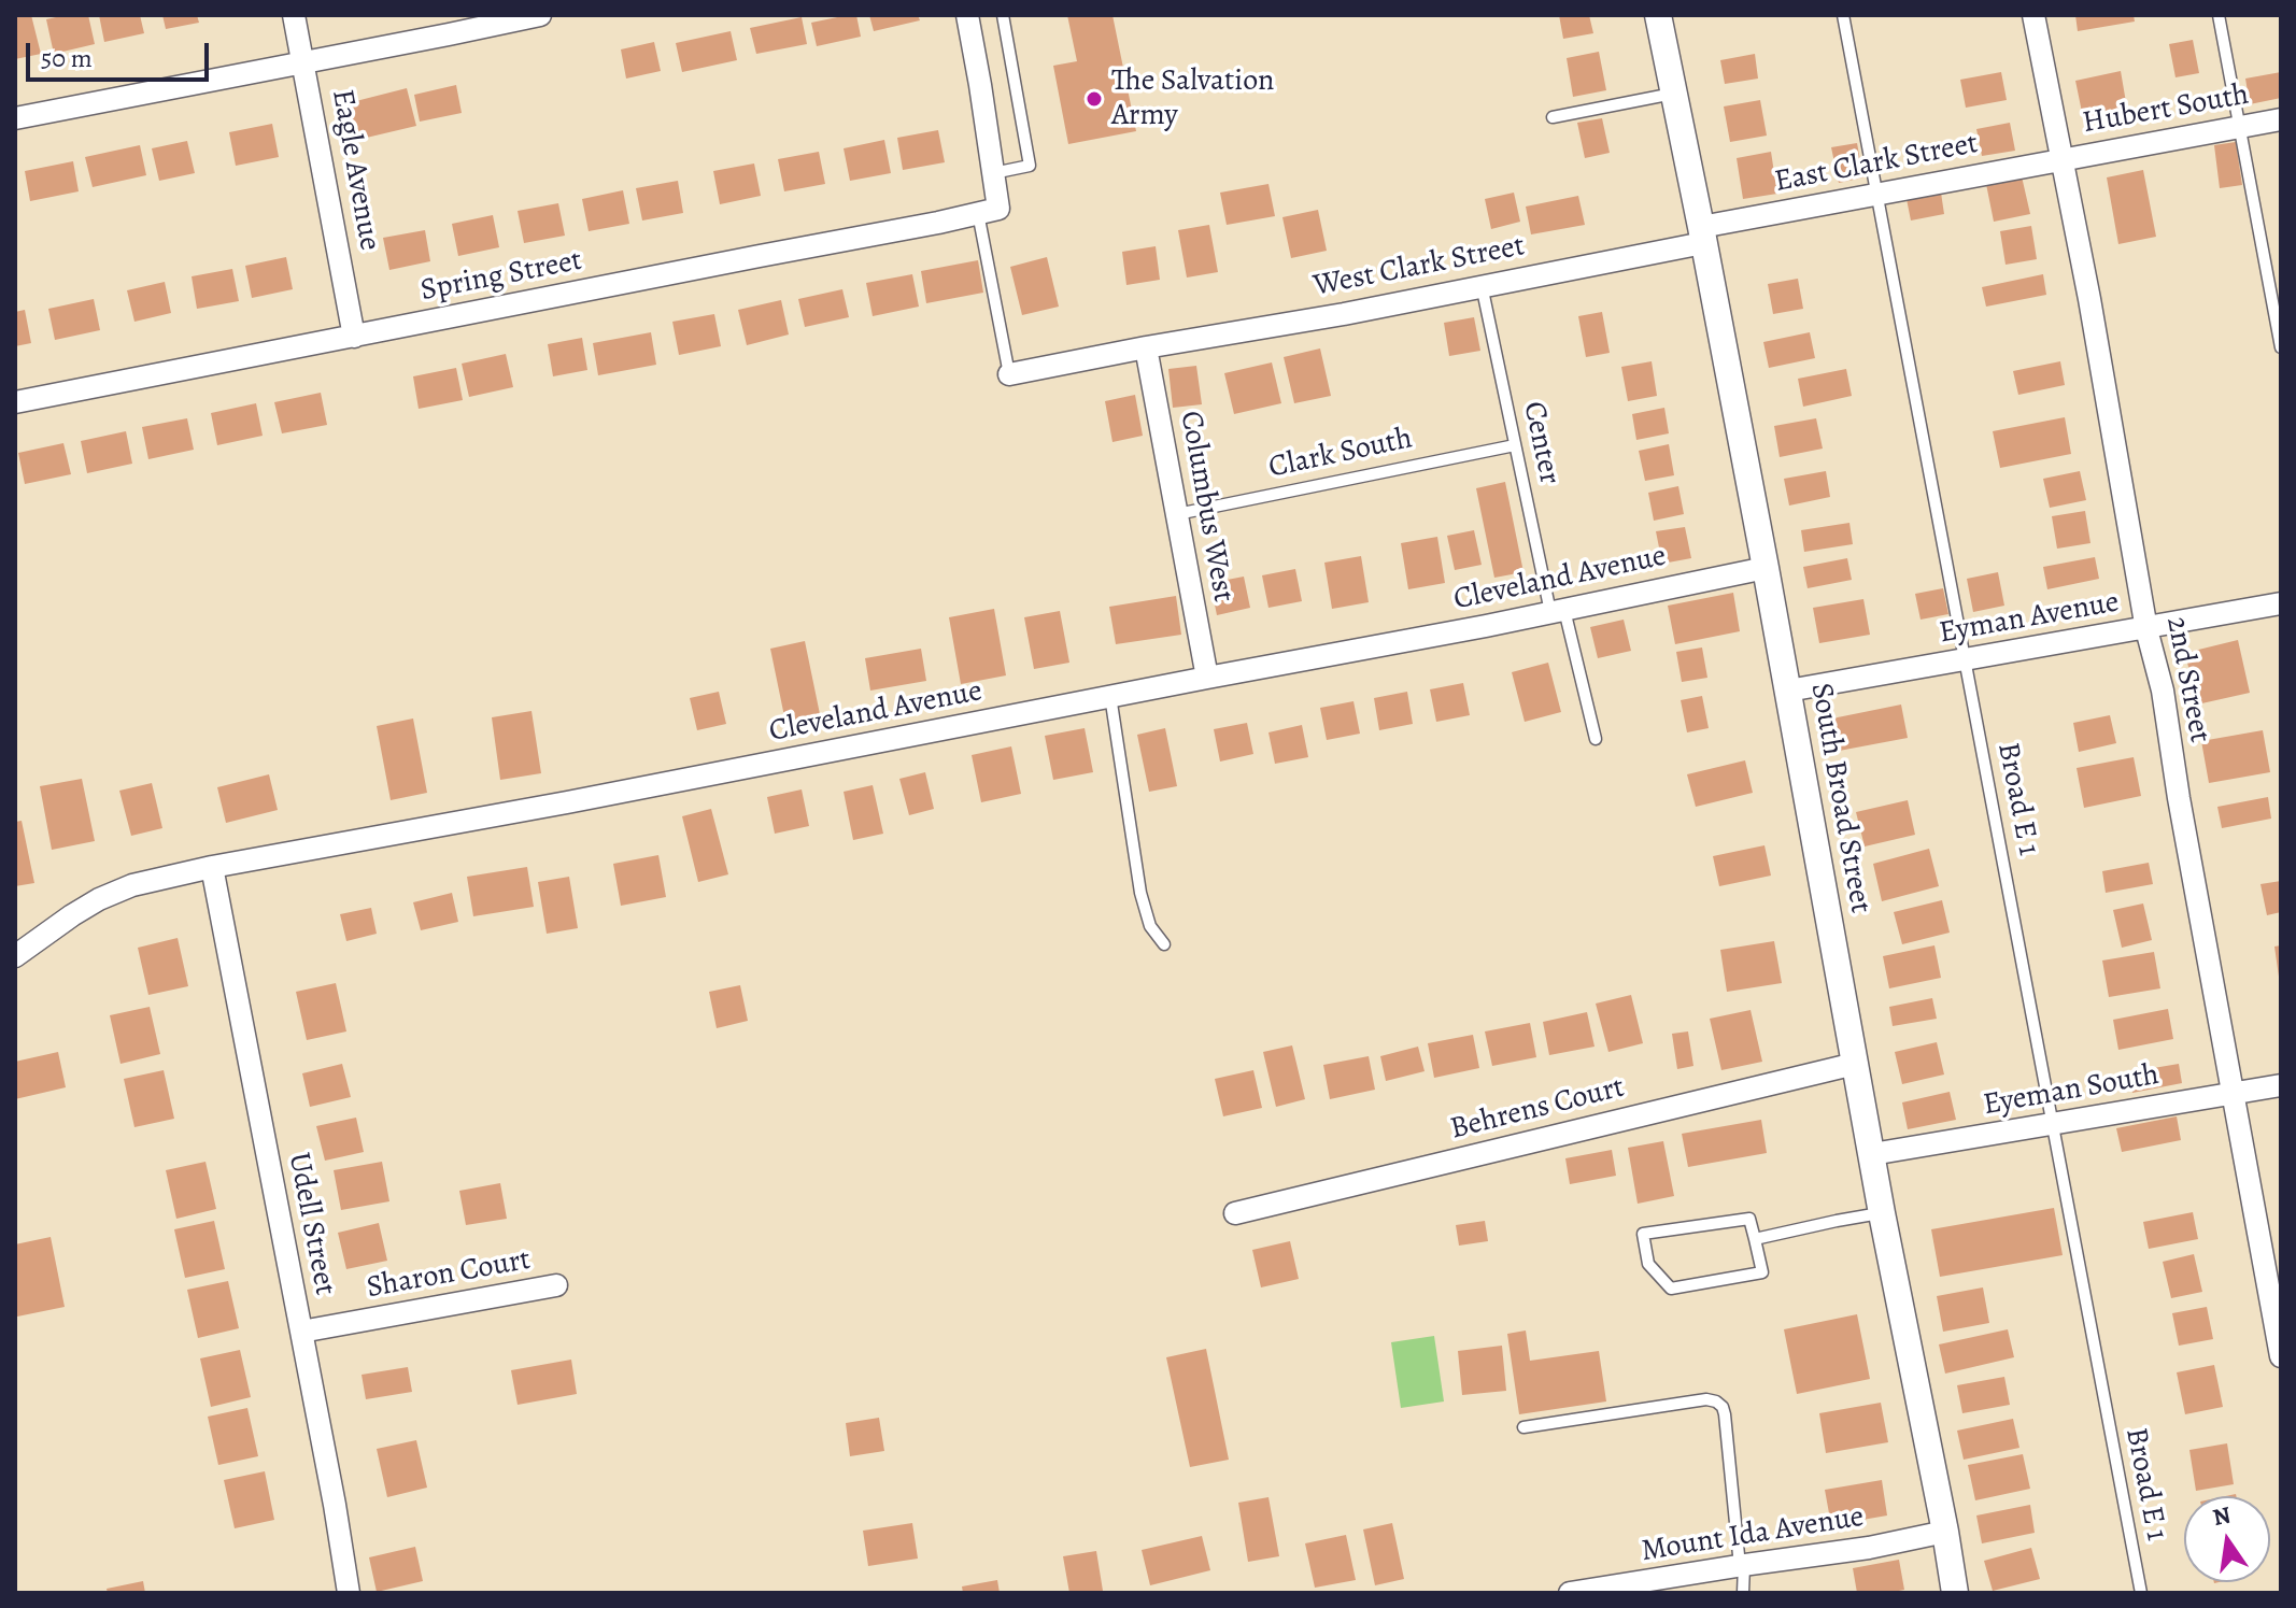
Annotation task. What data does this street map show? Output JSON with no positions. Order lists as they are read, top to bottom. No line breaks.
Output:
{"streets":{"street":["Hubert South","East Clark Street","Eagle Avenue","West Clark Street","Spring Street","Columbus West","Cleveland Avenue","Eyman Avenue","2nd Street","South Broad Street","Eyeman South","Behrens Court","Udell Street","Sharon Court","Mount Ida Avenue"],"lane":["Center","Clark South","Broad E 1"]},"crossings":[["Hubert South","East Clark Street"],["Hubert South","2nd Street"],["East Clark Street","West Clark Street"],["East Clark Street","2nd Street"],["East Clark Street","South Broad Street"],["East Clark Street","Broad E 1"],["Eagle Avenue","Spring Street"],["West Clark Street","Center"],["West Clark Street","Columbus West"],["West Clark Street","South Broad Street"],["Center","Clark South"],["Center","Cleveland Avenue"],["Clark South","Columbus West"],["Columbus West","Cleveland Avenue"],["Cleveland Avenue","South Broad Street"],["Cleveland Avenue","Udell Street"],["Eyman Avenue","2nd Street"],["Eyman Avenue","South Broad Street"],["Eyman Avenue","Broad E 1"],["2nd Street","Eyeman South"],["South Broad Street","Eyeman South"],["South Broad Street","Behrens Court"],["South Broad Street","Mount Ida Avenue"],["Broad E 1","Eyeman South"],["Udell Street","Sharon Court"]],"places":["The Salvation Army"],"scale_bar":"50 m","north":"top"}
